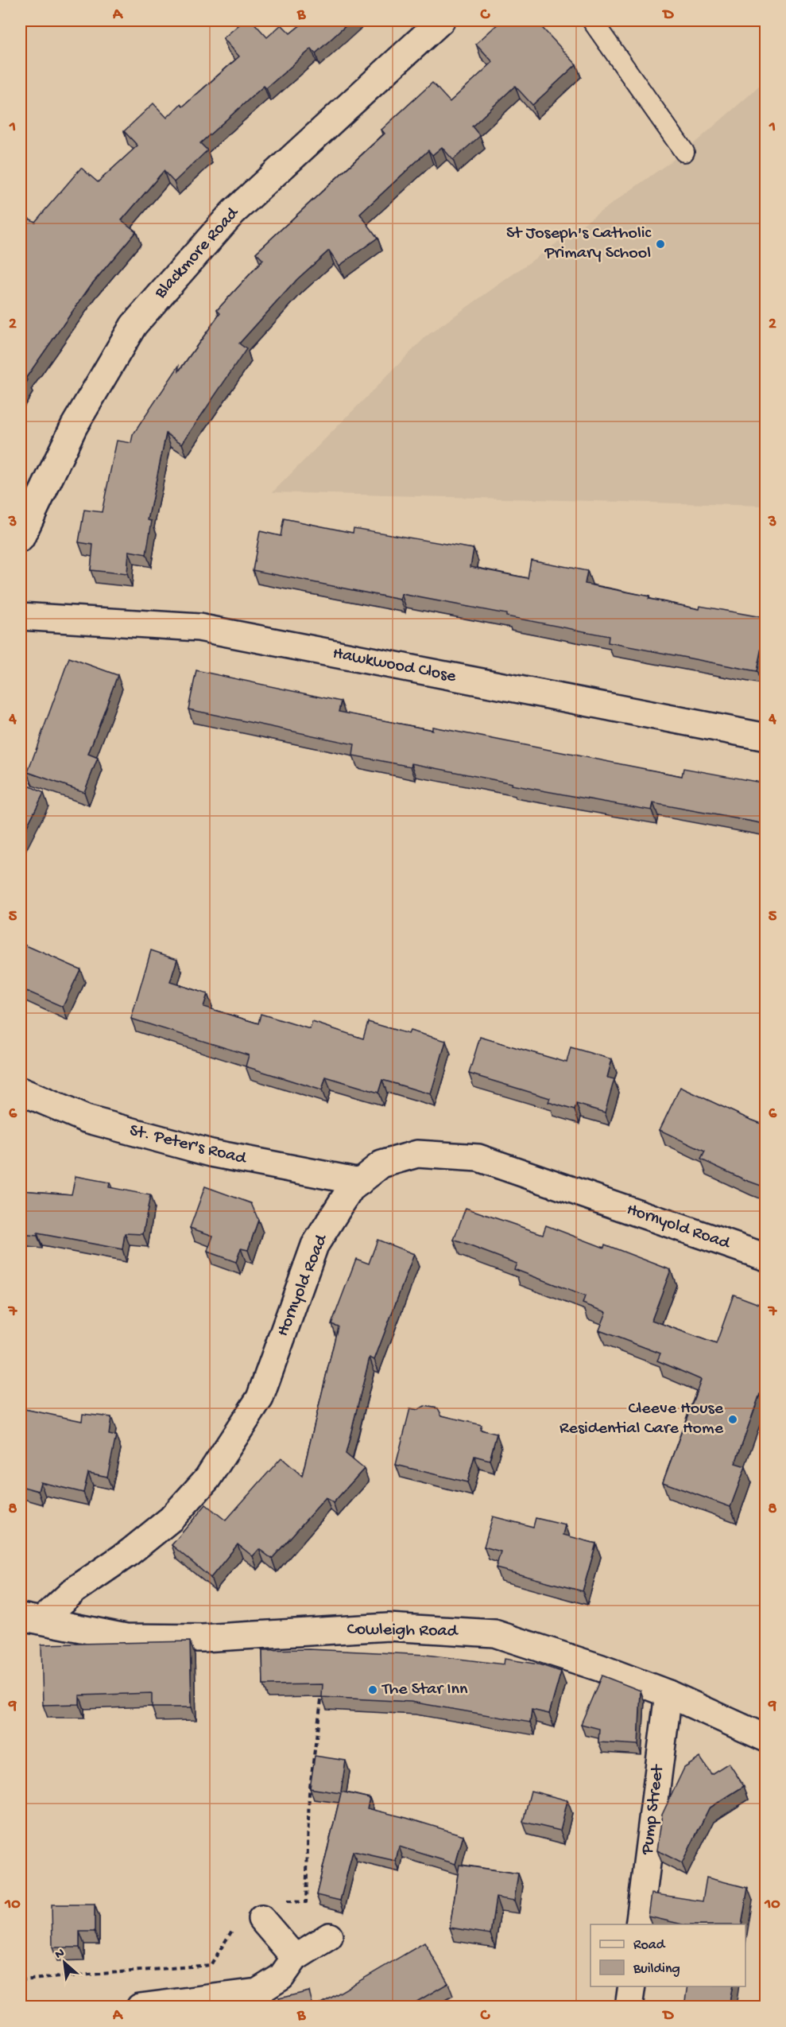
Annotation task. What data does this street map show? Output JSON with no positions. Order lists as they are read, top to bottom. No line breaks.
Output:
{"streets":{"street":["Blackmore Road","Hawkwood Close","St. Peter's Road","Hornyold Road","Cowleigh Road","Pump Street"]},"crossings":[["St. Peter's Road","Hornyold Road"],["Hornyold Road","Cowleigh Road"],["Cowleigh Road","Pump Street"]],"places":["St Joseph's Catholic Primary School","Cleeve House Residential Care Home","The Star Inn"],"legend":["Road","Building"],"north":"top left","grid":{"columns":["A","B","C","D"],"rows":["1","2","3","4","5","6","7","8","9","10"]}}
